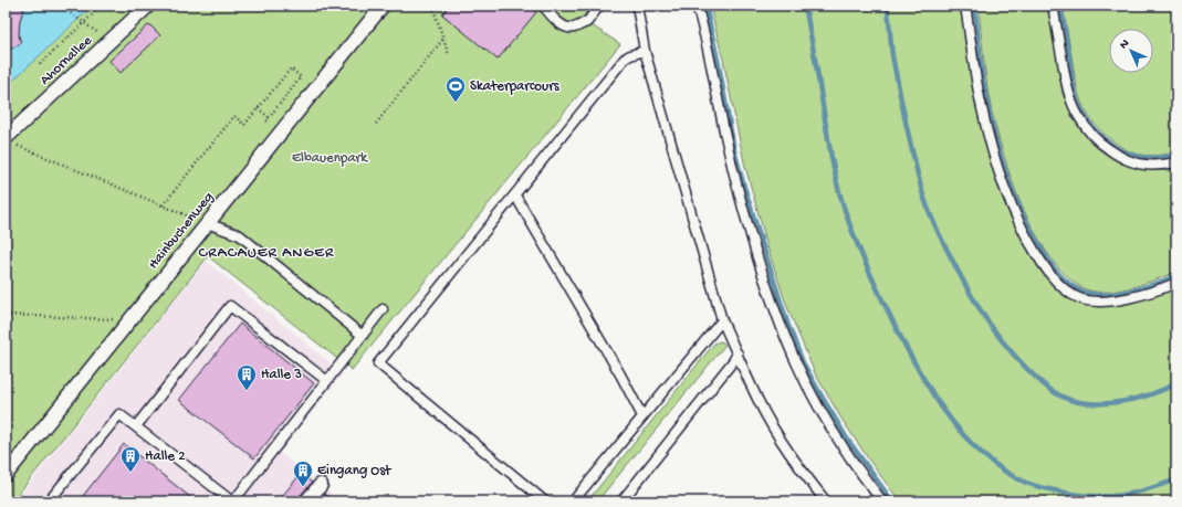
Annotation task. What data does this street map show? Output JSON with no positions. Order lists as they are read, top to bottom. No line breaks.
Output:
{"streets":{"street":["Ahornallee","Hainbuchenweg"]},"districts":["CRACAUER ANGER"],"parks":["Elbauenpark"],"places":{"sports":["Skaterparcours"],"building":["Halle 3","Halle 2","Eingang Ost"]},"north":"top left"}
